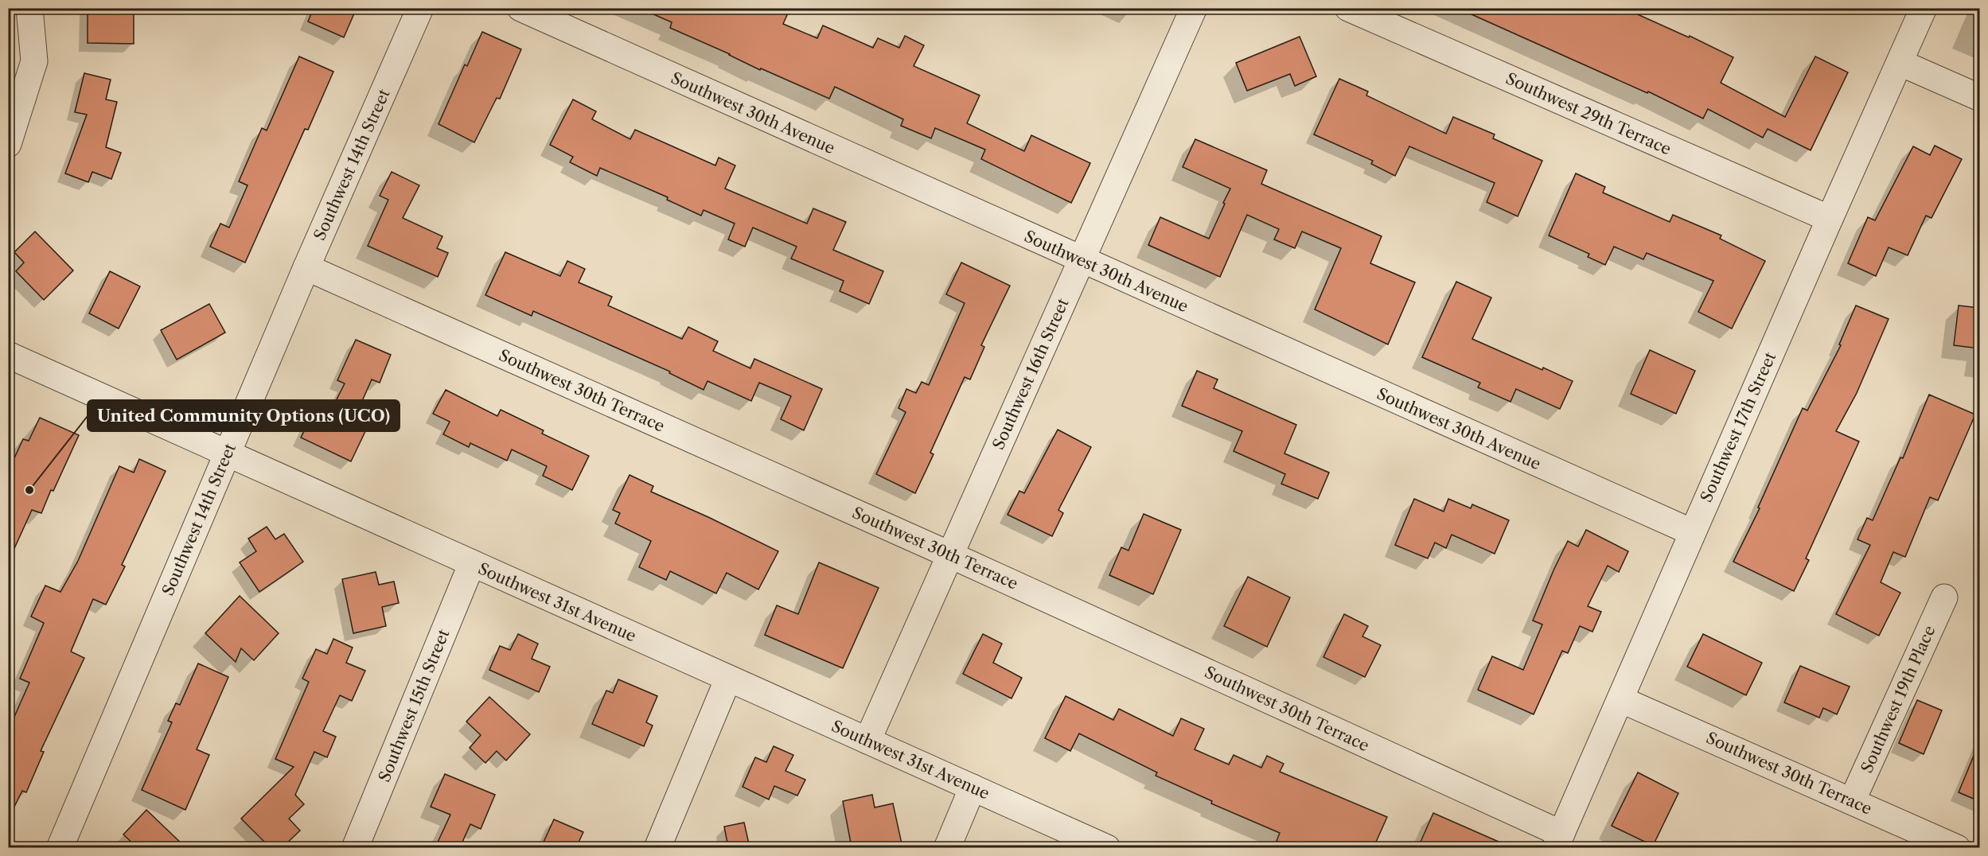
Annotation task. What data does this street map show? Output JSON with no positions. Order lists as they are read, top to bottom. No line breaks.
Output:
{"streets":{"street":["Southwest 30th Avenue","Southwest 29th Terrace","Southwest 14th Street","Southwest 16th Street","Southwest 30th Terrace","Southwest 17th Street","Southwest 31st Avenue","Southwest 19th Place","Southwest 15th Street"]},"crossings":[["Southwest 30th Avenue","Southwest 16th Street"],["Southwest 30th Avenue","Southwest 17th Street"],["Southwest 29th Terrace","Southwest 17th Street"],["Southwest 14th Street","Southwest 30th Terrace"],["Southwest 14th Street","Southwest 31st Avenue"],["Southwest 16th Street","Southwest 30th Terrace"],["Southwest 16th Street","Southwest 31st Avenue"],["Southwest 30th Terrace","Southwest 17th Street"],["Southwest 30th Terrace","Southwest 19th Place"],["Southwest 31st Avenue","Southwest 15th Street"]],"places":["United Community Options (UCO)"]}
